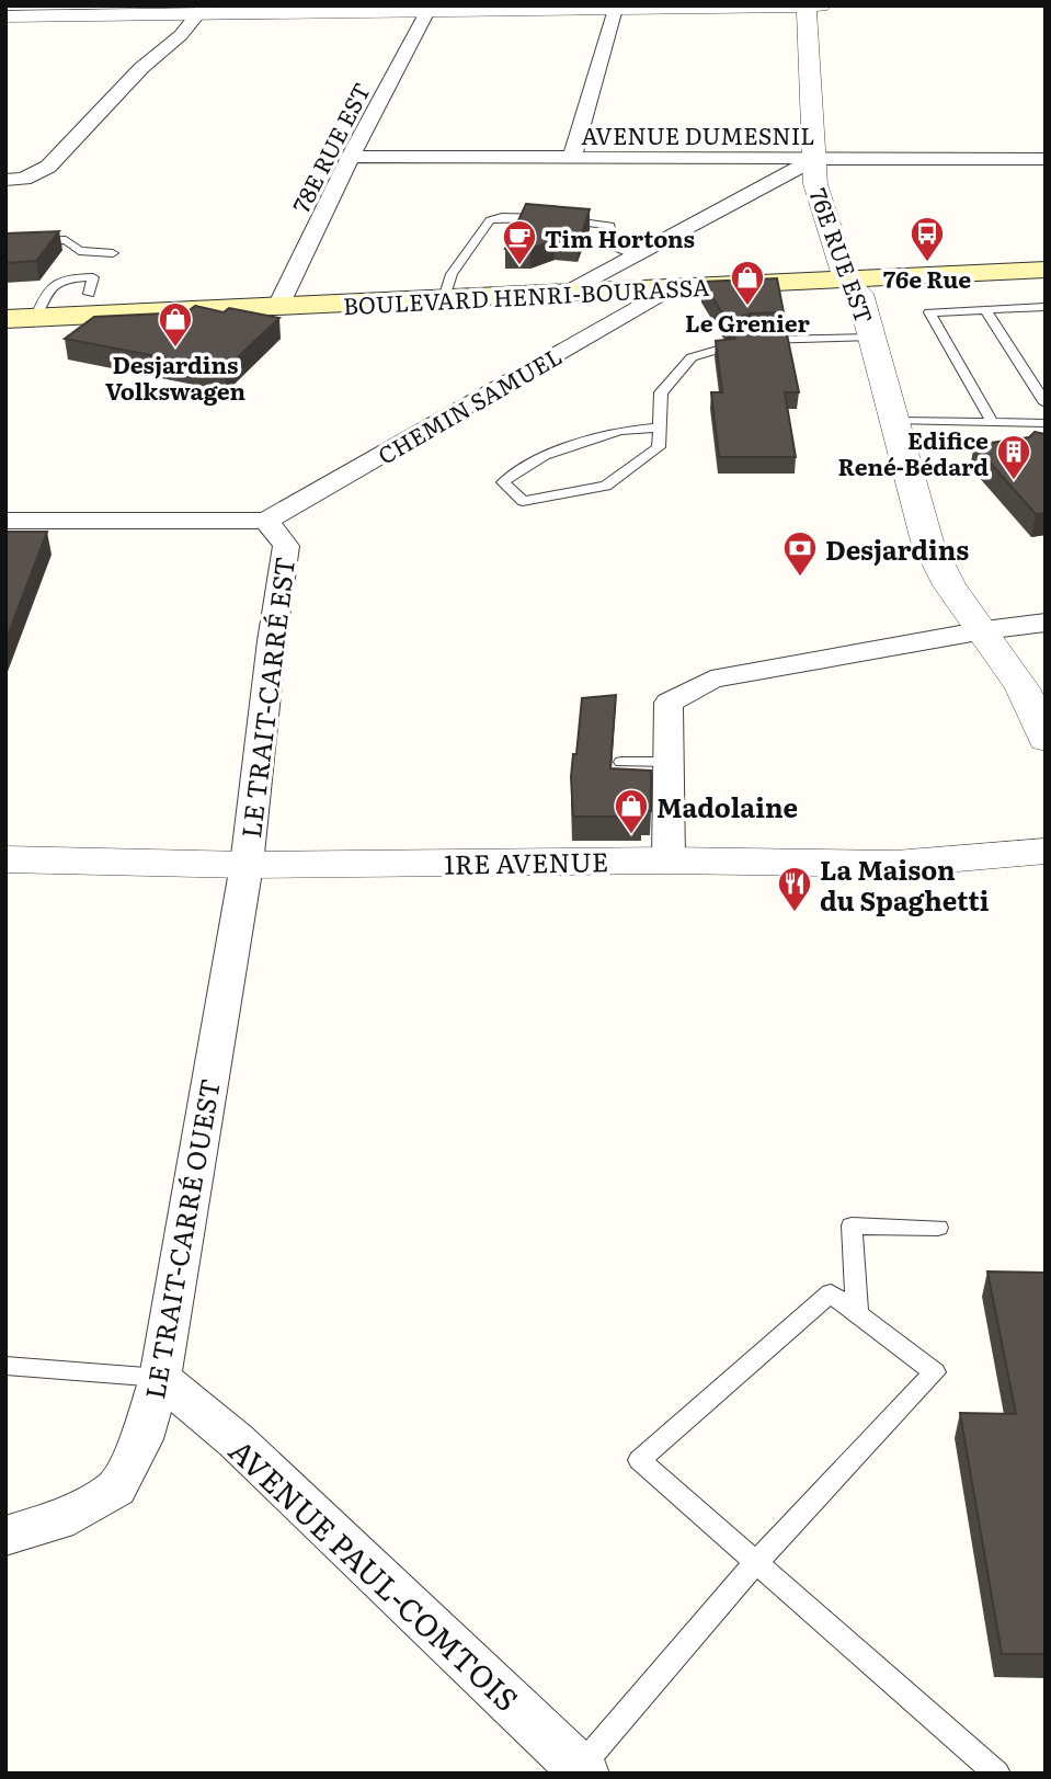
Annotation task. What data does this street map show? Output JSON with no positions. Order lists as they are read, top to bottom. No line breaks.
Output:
{"streets":{"main road":["BOULEVARD HENRI-BOURASSA"],"street":["AVENUE DUMESNIL","78E RUE EST","76E RUE EST","CHEMIN SAMUEL","LE TRAIT-CARRÉ EST","1RE AVENUE","LE TRAIT-CARRÉ OUEST","AVENUE PAUL-COMTOIS"]},"crossings":[["AVENUE DUMESNIL","78E RUE EST"],["AVENUE DUMESNIL","76E RUE EST"],["78E RUE EST","BOULEVARD HENRI-BOURASSA"],["76E RUE EST","BOULEVARD HENRI-BOURASSA"],["BOULEVARD HENRI-BOURASSA","CHEMIN SAMUEL"],["CHEMIN SAMUEL","LE TRAIT-CARRÉ EST"],["LE TRAIT-CARRÉ EST","1RE AVENUE"],["LE TRAIT-CARRÉ EST","LE TRAIT-CARRÉ OUEST"],["1RE AVENUE","LE TRAIT-CARRÉ OUEST"],["LE TRAIT-CARRÉ OUEST","AVENUE PAUL-COMTOIS"]],"places":{"bus stop":["76e Rue"],"cafe":["Tim Hortons"],"shop":["Le Grenier","Desjardins Volkswagen","Madolaine"],"building":["Edifice René-Bédard"],"bank":["Desjardins"],"restaurant":["La Maison du Spaghetti"]}}
